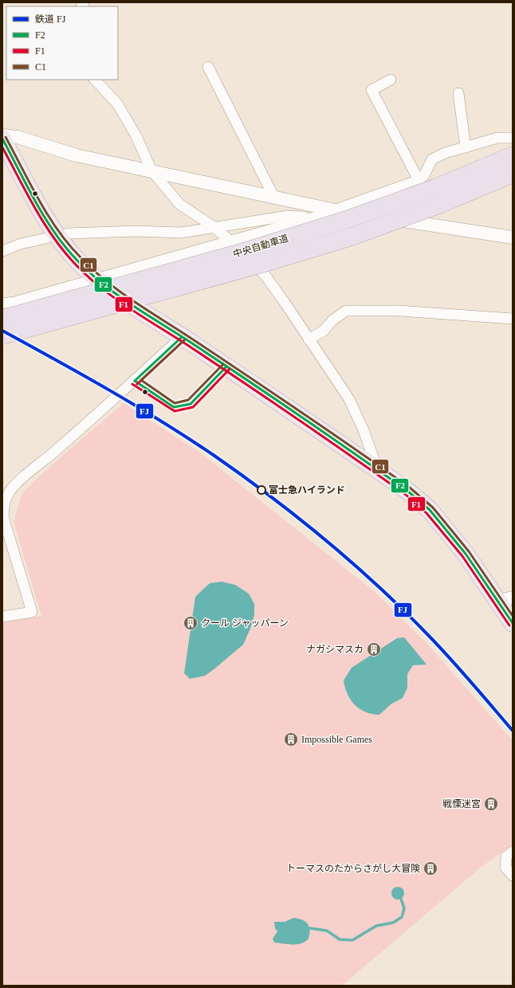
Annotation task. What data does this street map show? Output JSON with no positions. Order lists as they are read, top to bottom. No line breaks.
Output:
{"streets":{"highway":["中央自動車道"]},"places":{"other":["富士急ハイランド"],"building":["クール ジャッパーン","ナガシマスカ","Impossible Games","戦慄迷宮","トーマスのたからさがし大冒険"]},"lines":["transit line C1","transit line F2","transit line F1","rail line FJ"],"legend":["鉄道 FJ","F2","F1","C1"]}
